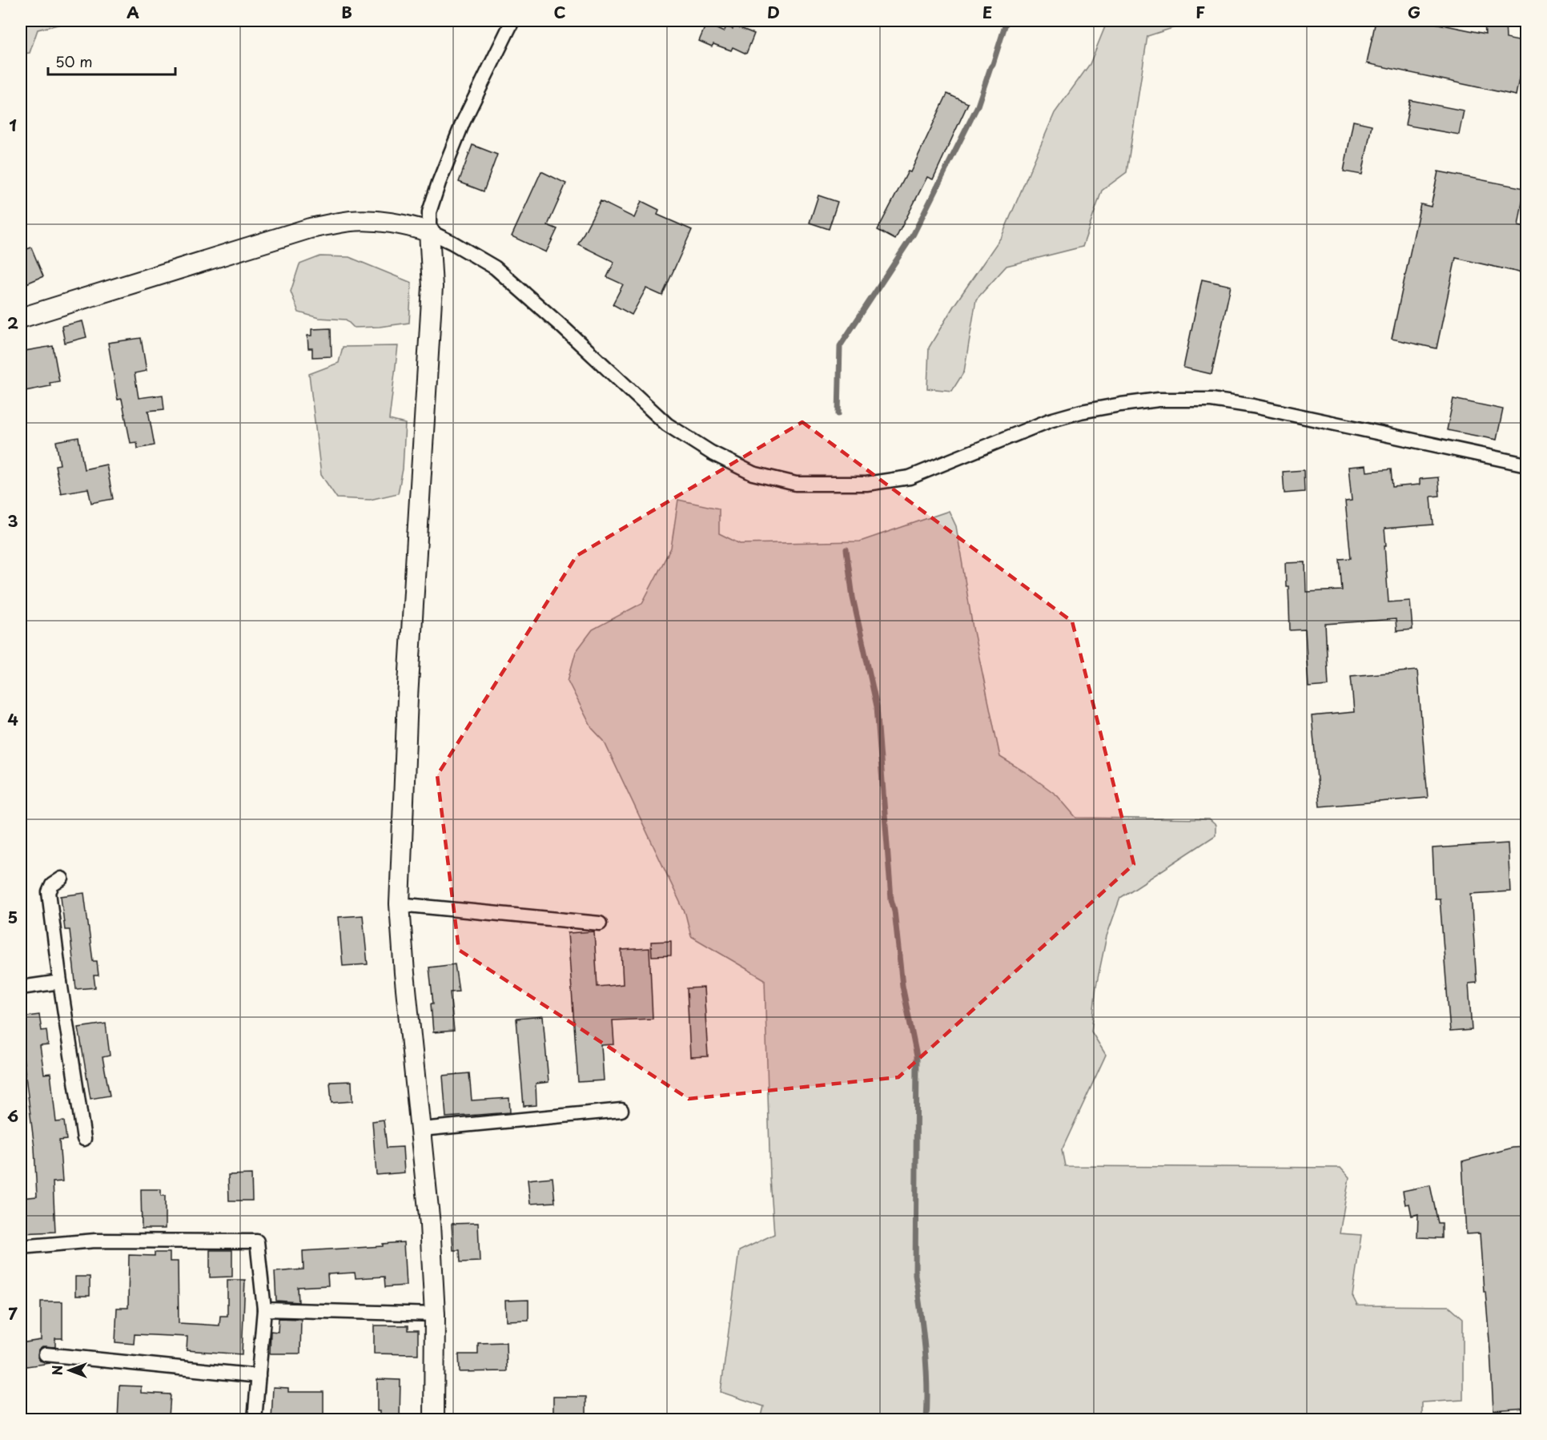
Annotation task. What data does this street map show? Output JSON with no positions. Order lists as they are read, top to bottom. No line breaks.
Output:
{"scale_bar":"50 m","north":"left","grid":{"columns":["A","B","C","D","E","F","G"],"rows":["1","2","3","4","5","6","7"]}}
